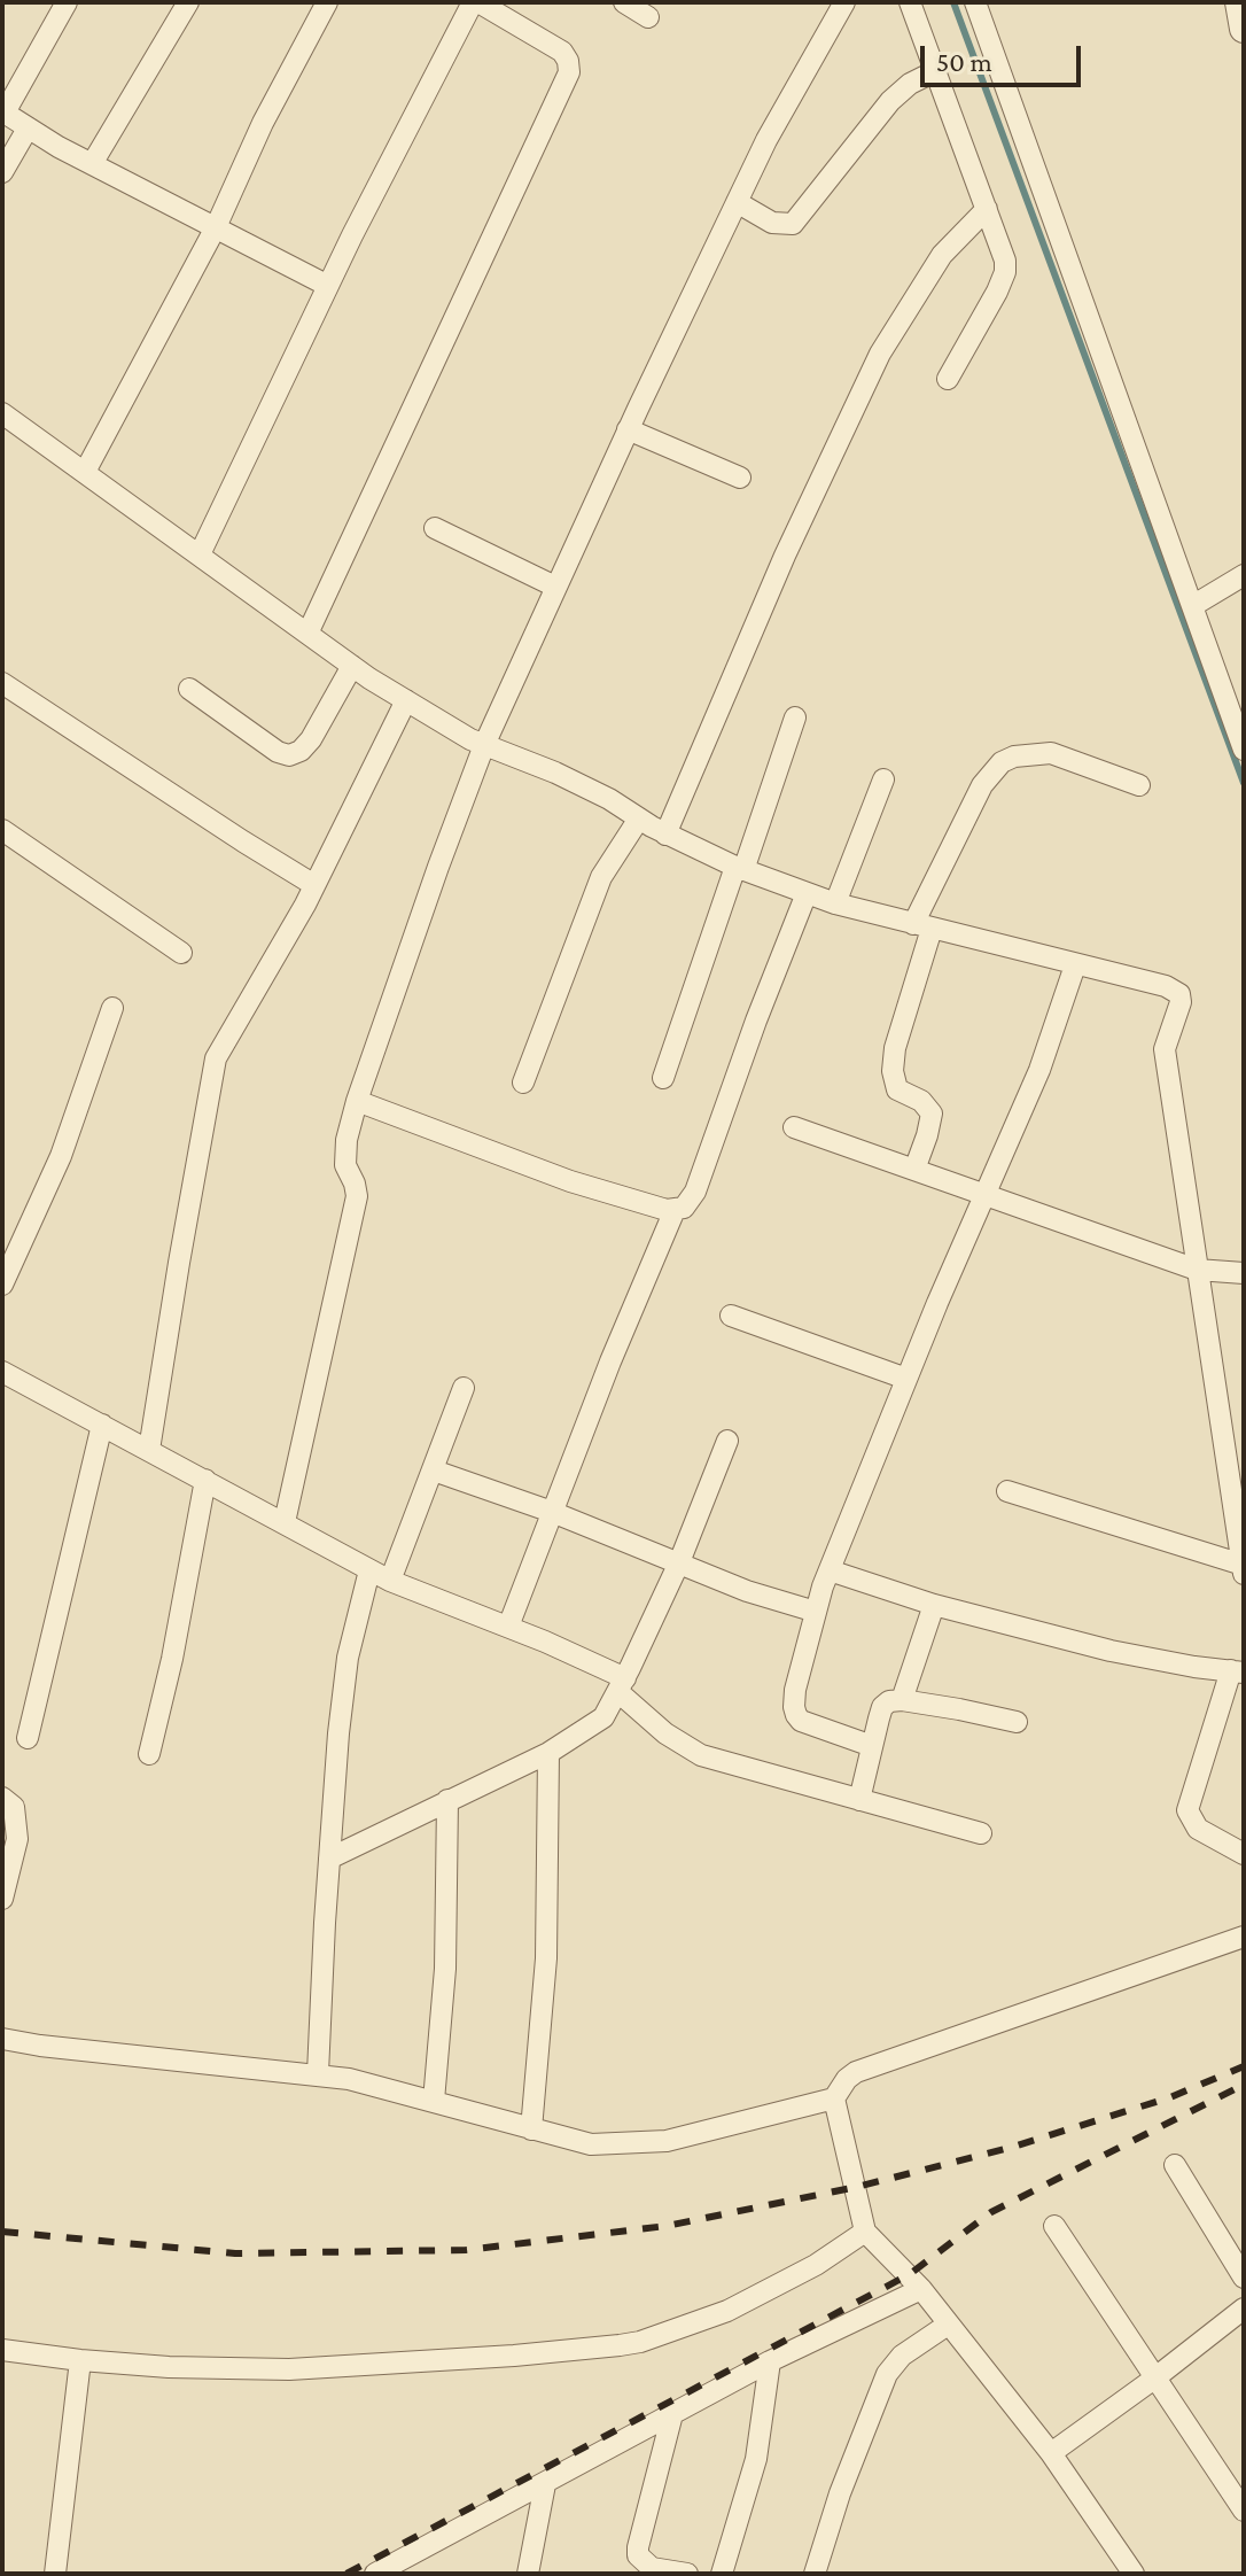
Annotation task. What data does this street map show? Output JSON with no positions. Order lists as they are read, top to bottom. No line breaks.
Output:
{"scale_bar":"50 m"}
